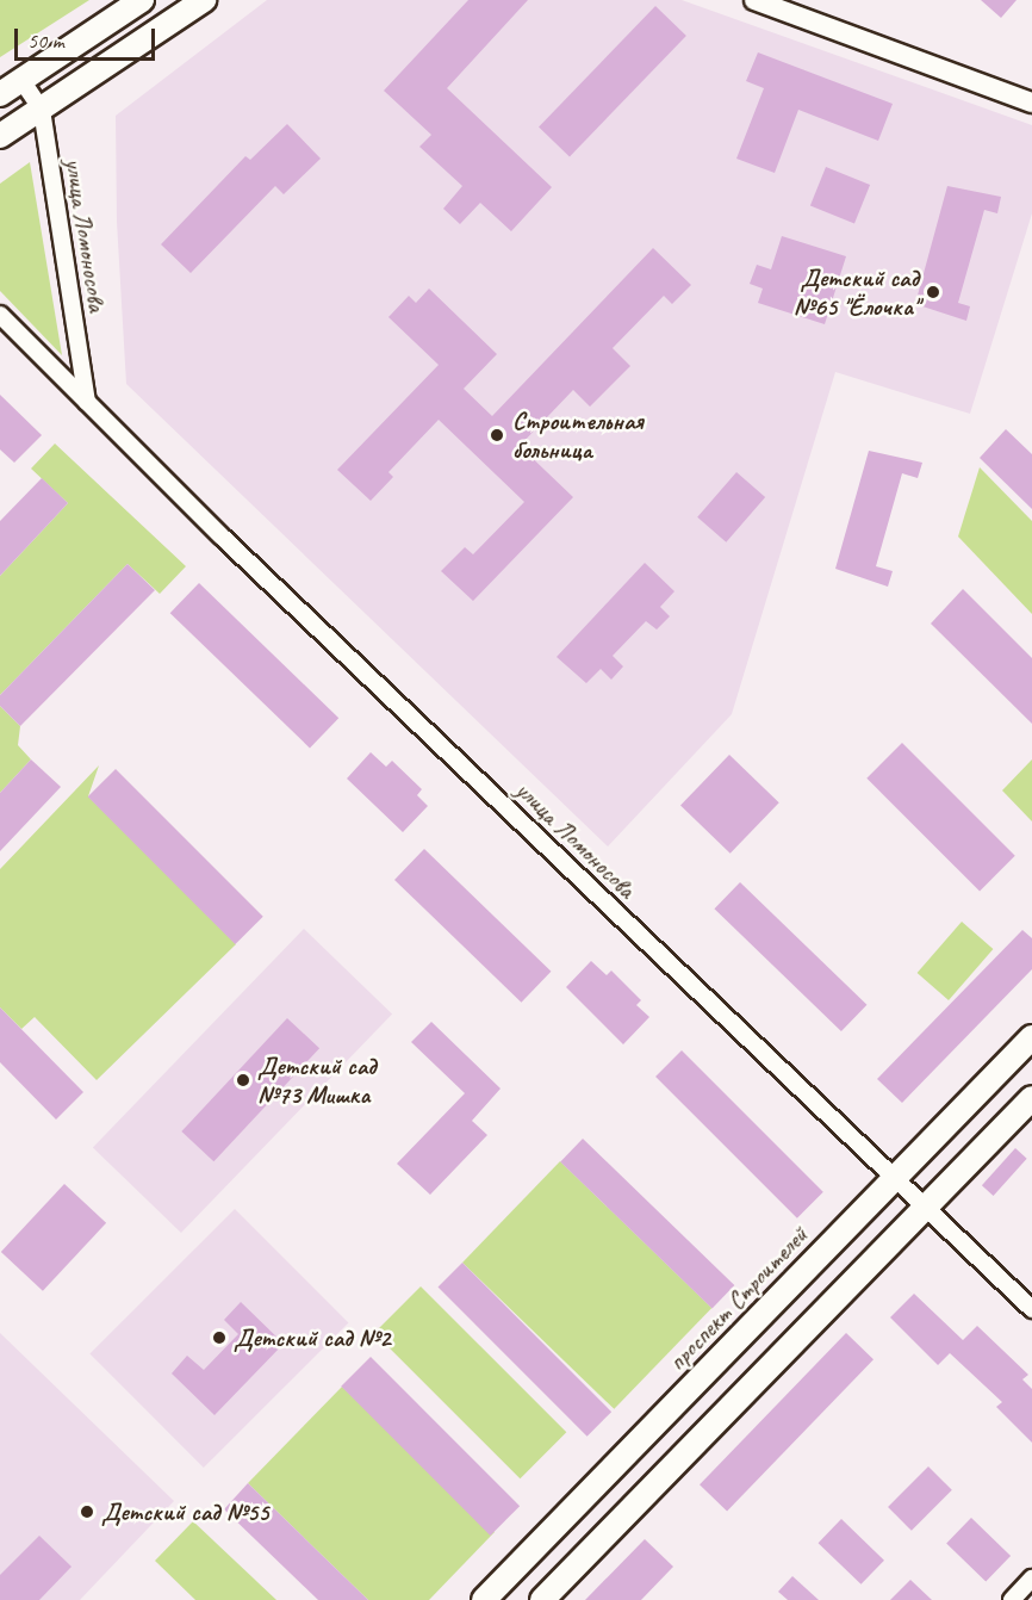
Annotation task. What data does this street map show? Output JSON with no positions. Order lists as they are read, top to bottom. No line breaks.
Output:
{"streets":{"main road":["проспект Строителей"],"street":["улица Ломоносова"]},"crossings":[["улица Ломоносова","проспект Строителей"]],"places":["Детский сад №65 \"Ёлочка\"","Строительная больница","Детский сад №73 Мишка","Детский сад №2","Детский сад №55"],"scale_bar":"50 m"}
